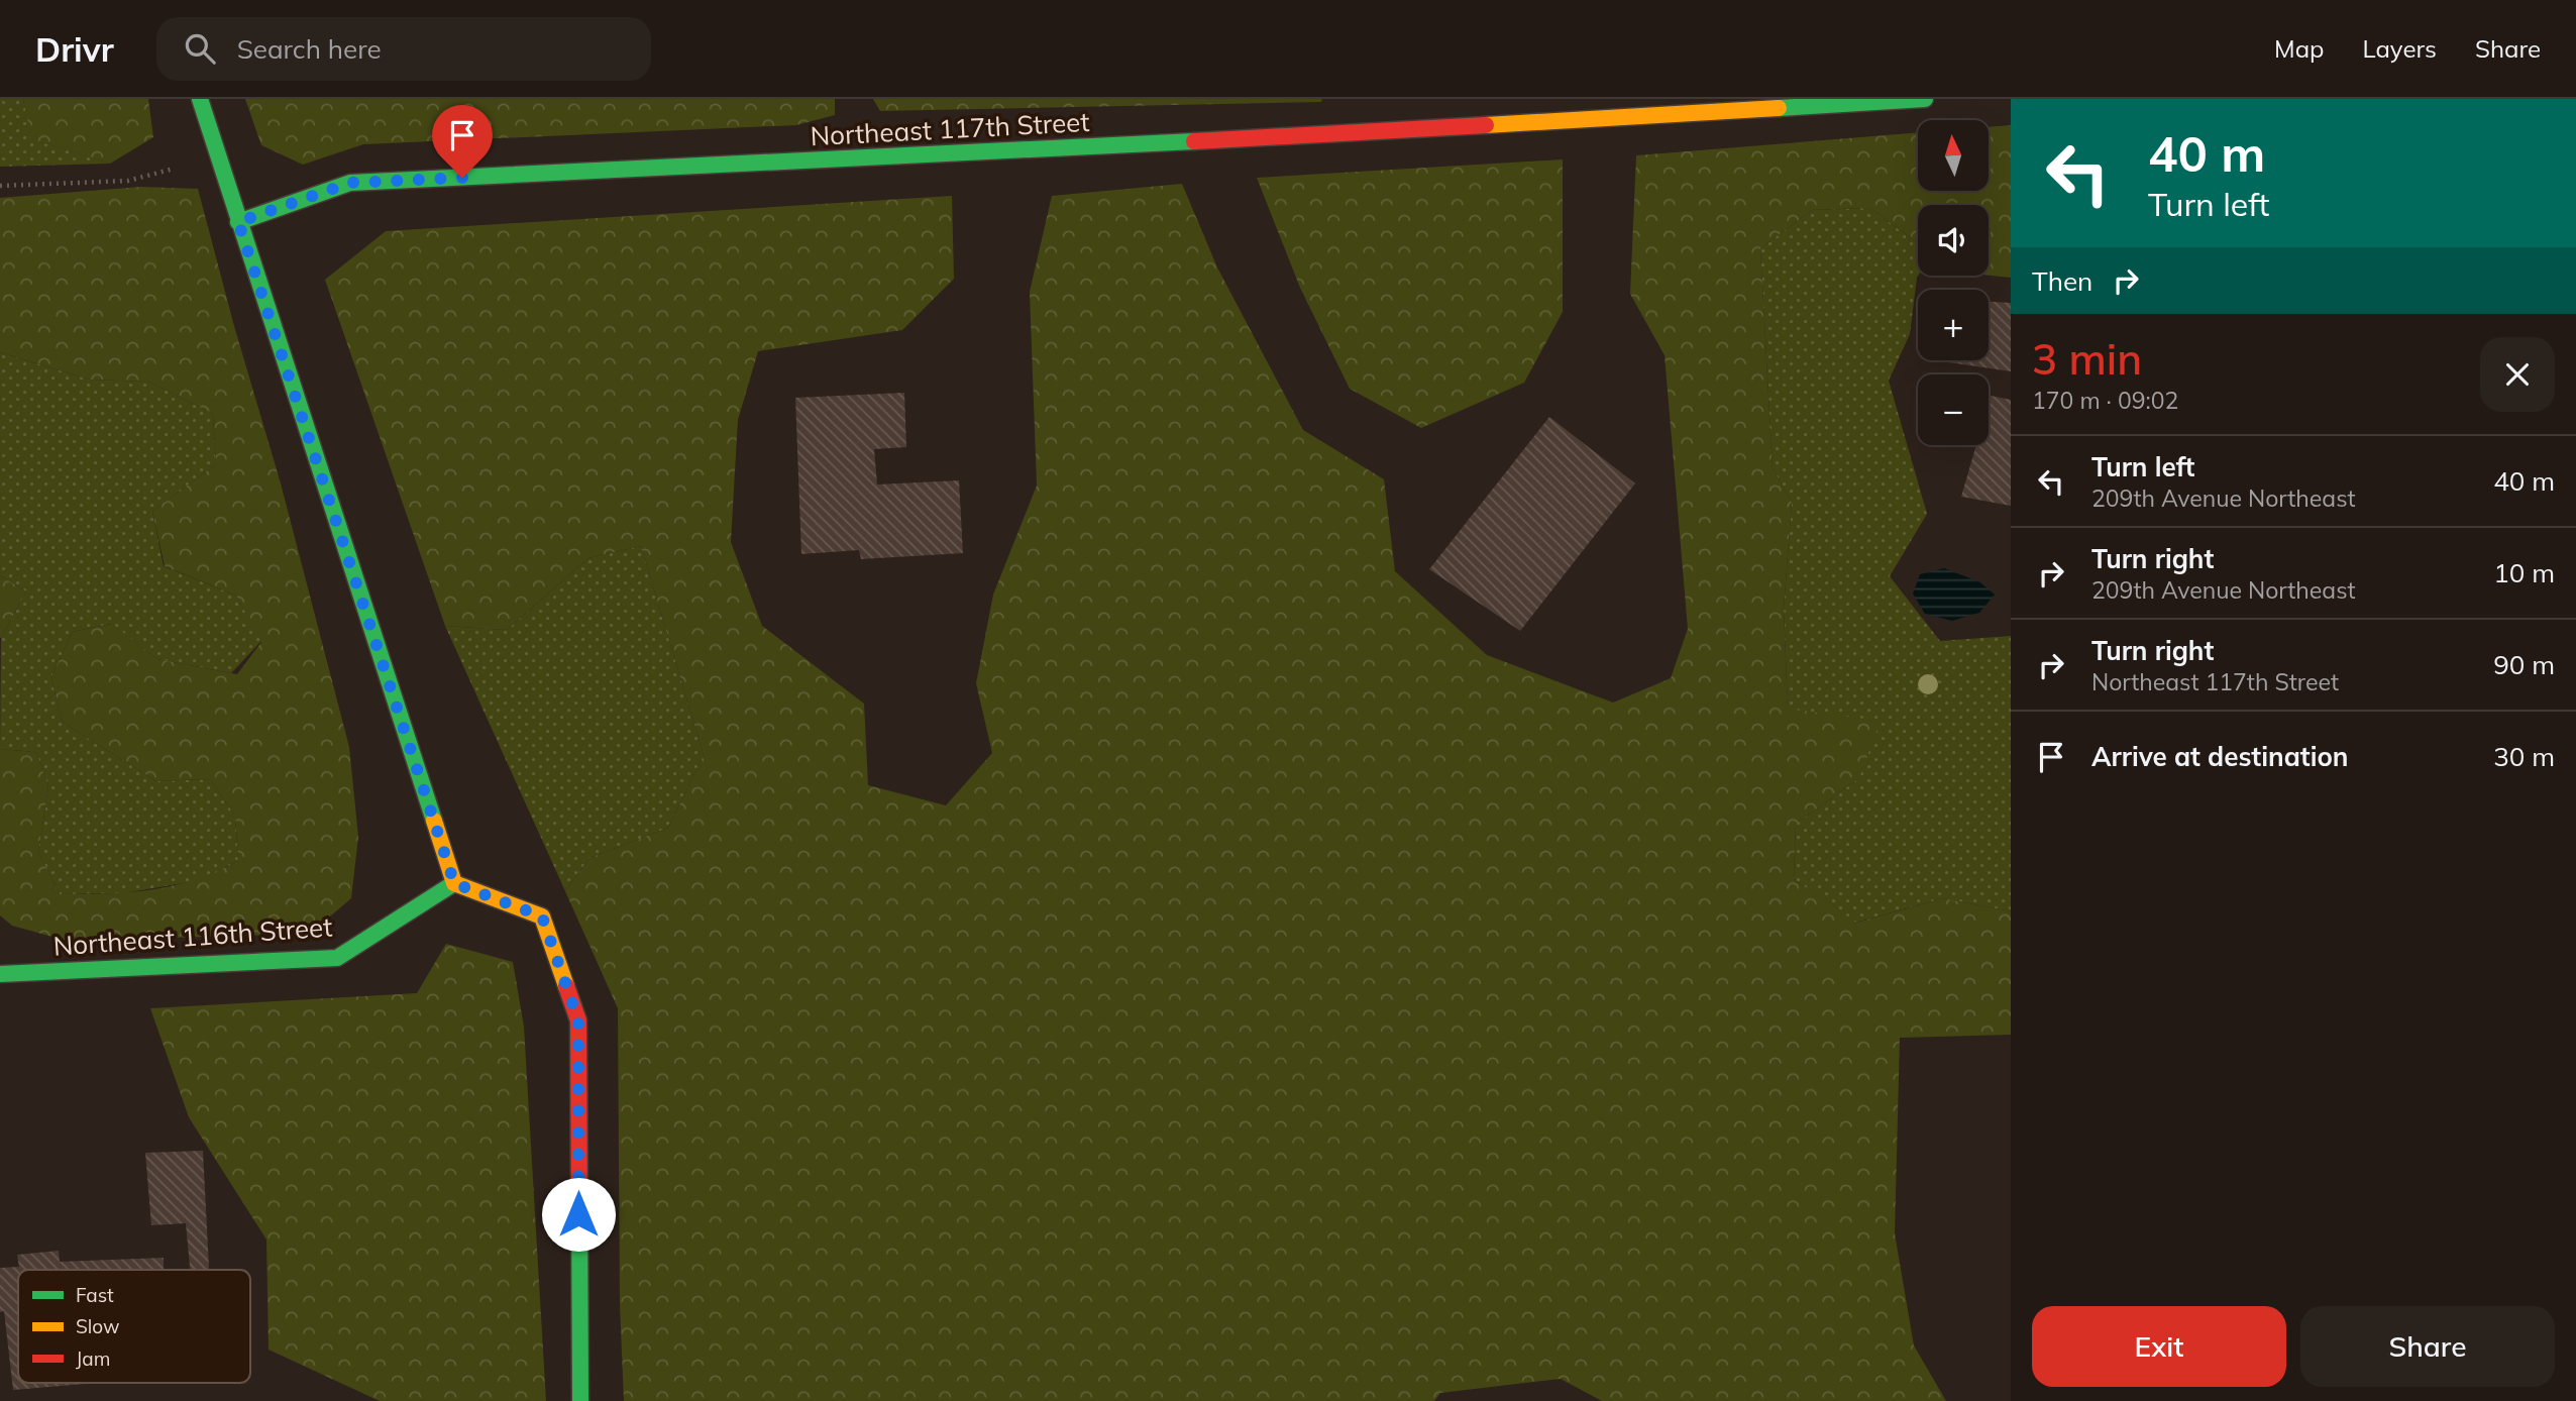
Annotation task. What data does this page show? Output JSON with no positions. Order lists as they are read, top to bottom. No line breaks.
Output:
{"streets":{"street":["Northeast 117th Street","Northeast 116th Street"]},"legend":["Fast","Slow","Jam"],"north":"top","page":{"header":"Drivr","search":"Search here","nav":["Map","Layers","Share"],"turn":["40 m","Turn left"],"map_buttons":["+","−"],"then":"Then","heading":["3 min","170 m · 09:02"],"list":[{"name":"Turn left","note":"209th Avenue Northeast","value":"40 m"},{"name":"Turn right","note":"209th Avenue Northeast","value":"10 m"},{"name":"Turn right","note":"Northeast 117th Street","value":"90 m"},{"name":"Arrive at destination","value":"30 m"}],"buttons":["Exit","Share"]}}
